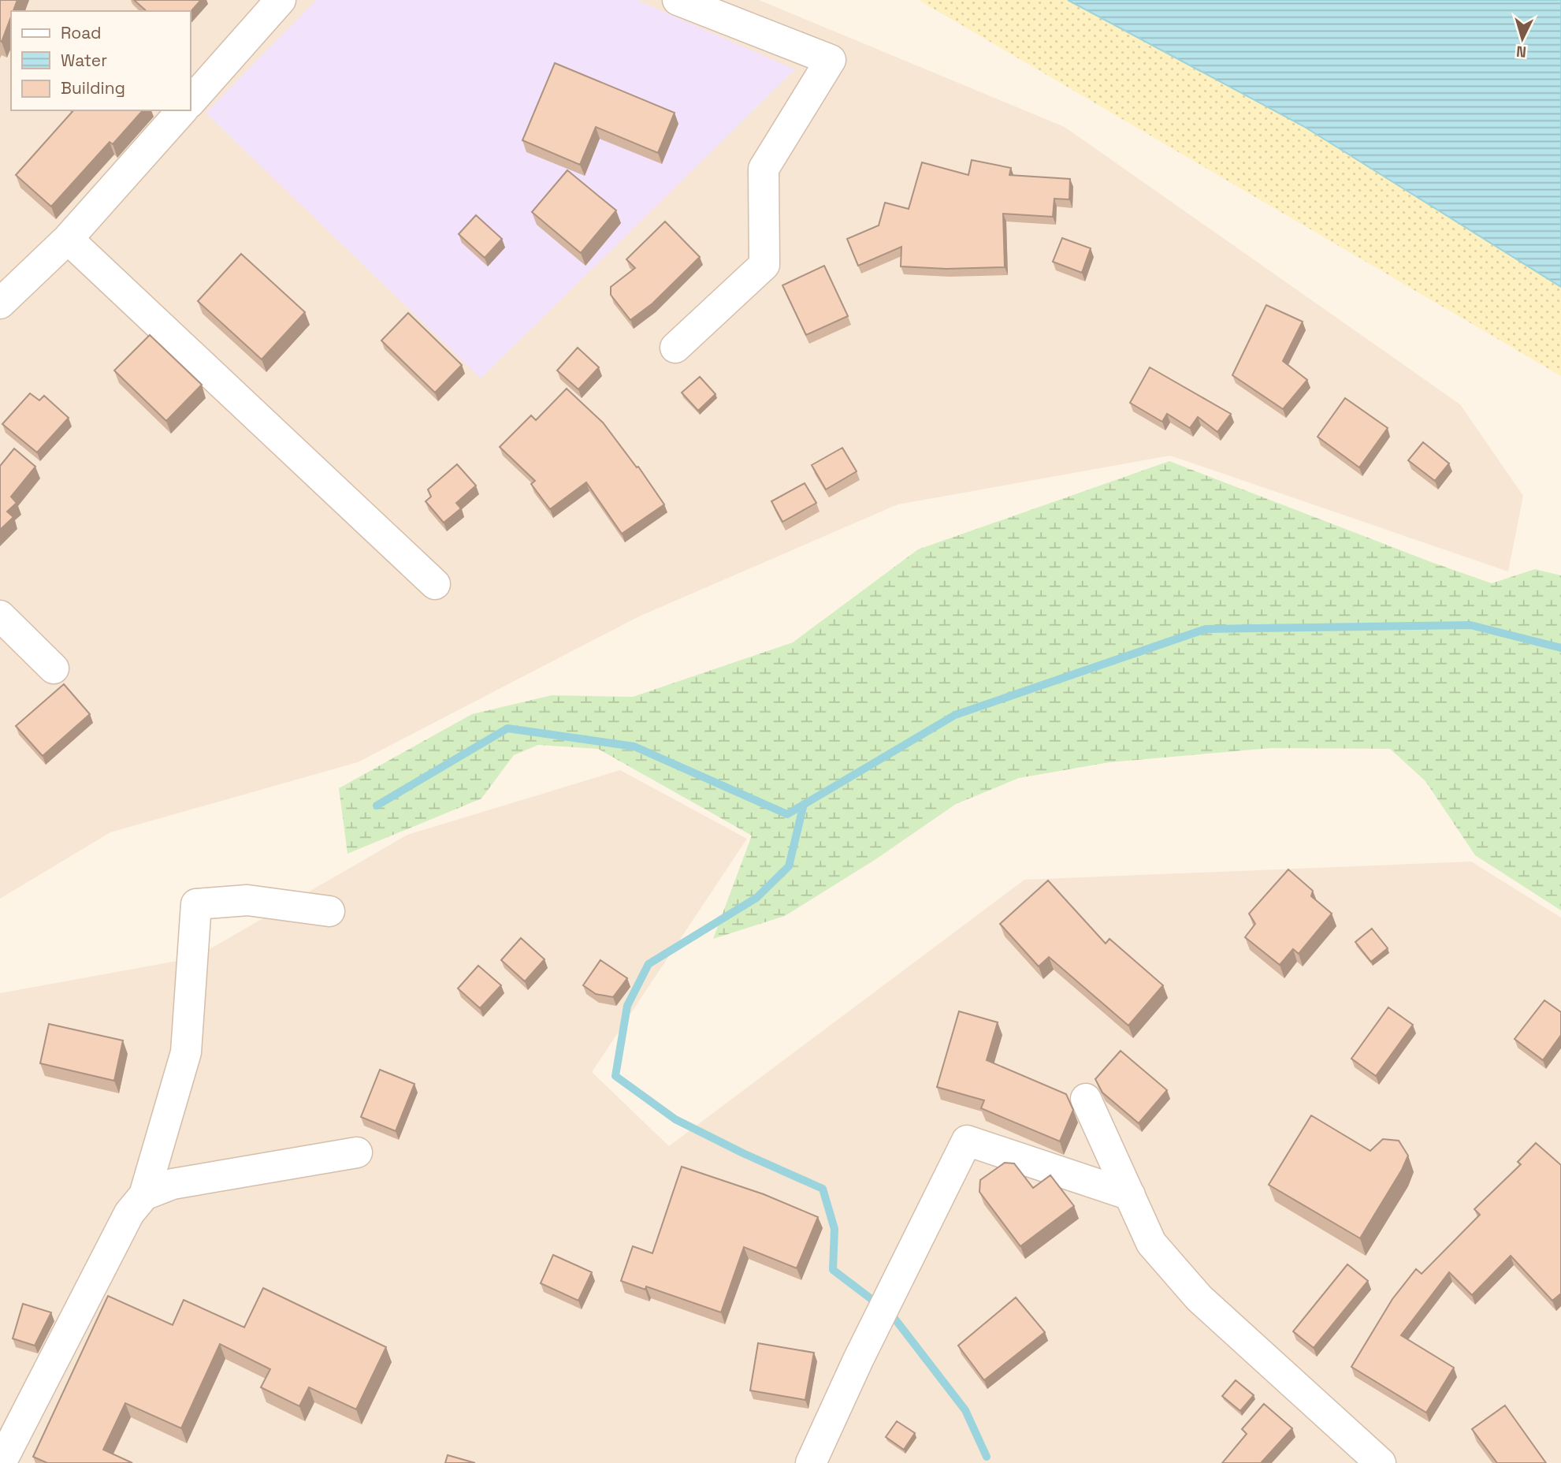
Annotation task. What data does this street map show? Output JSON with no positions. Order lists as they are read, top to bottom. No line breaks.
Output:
{"legend":["Road","Water","Building"],"north":"bottom"}
